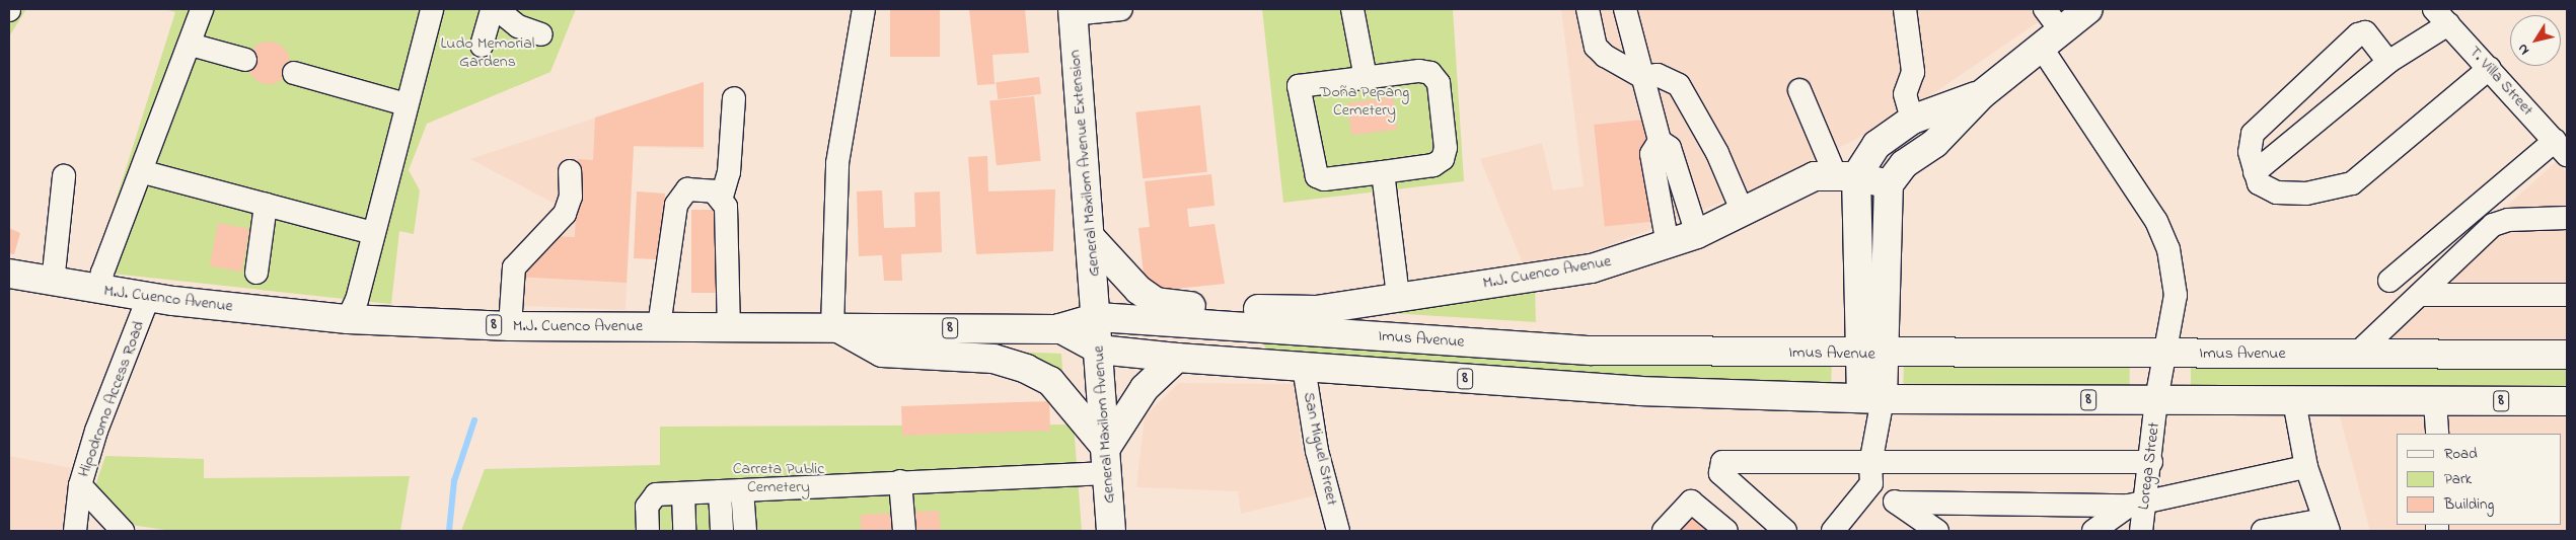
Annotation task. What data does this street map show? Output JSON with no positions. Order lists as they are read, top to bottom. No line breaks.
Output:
{"streets":{"main road":["General Maxilom Avenue Extension","M.J. Cuenco Avenue","8","Imus Avenue","General Maxilom Avenue"],"street":["T. Villa Street","Hipodromo Access Road","San Miguel Street","Lorega Street"]},"crossings":[["General Maxilom Avenue Extension","M.J. Cuenco Avenue"],["General Maxilom Avenue Extension","Imus Avenue"],["General Maxilom Avenue Extension","General Maxilom Avenue"],["M.J. Cuenco Avenue","8"],["M.J. Cuenco Avenue","Imus Avenue"],["M.J. Cuenco Avenue","Hipodromo Access Road"],["M.J. Cuenco Avenue","General Maxilom Avenue"],["8","General Maxilom Avenue"],["8","San Miguel Street"],["8","Lorega Street"],["Imus Avenue","General Maxilom Avenue"],["Imus Avenue","Lorega Street"]],"parks":["Ludo Memorial Gardens","Doña Pepang Cemetery","Carreta Public Cemetery"],"legend":["Road","Park","Building"],"north":"bottom left"}
